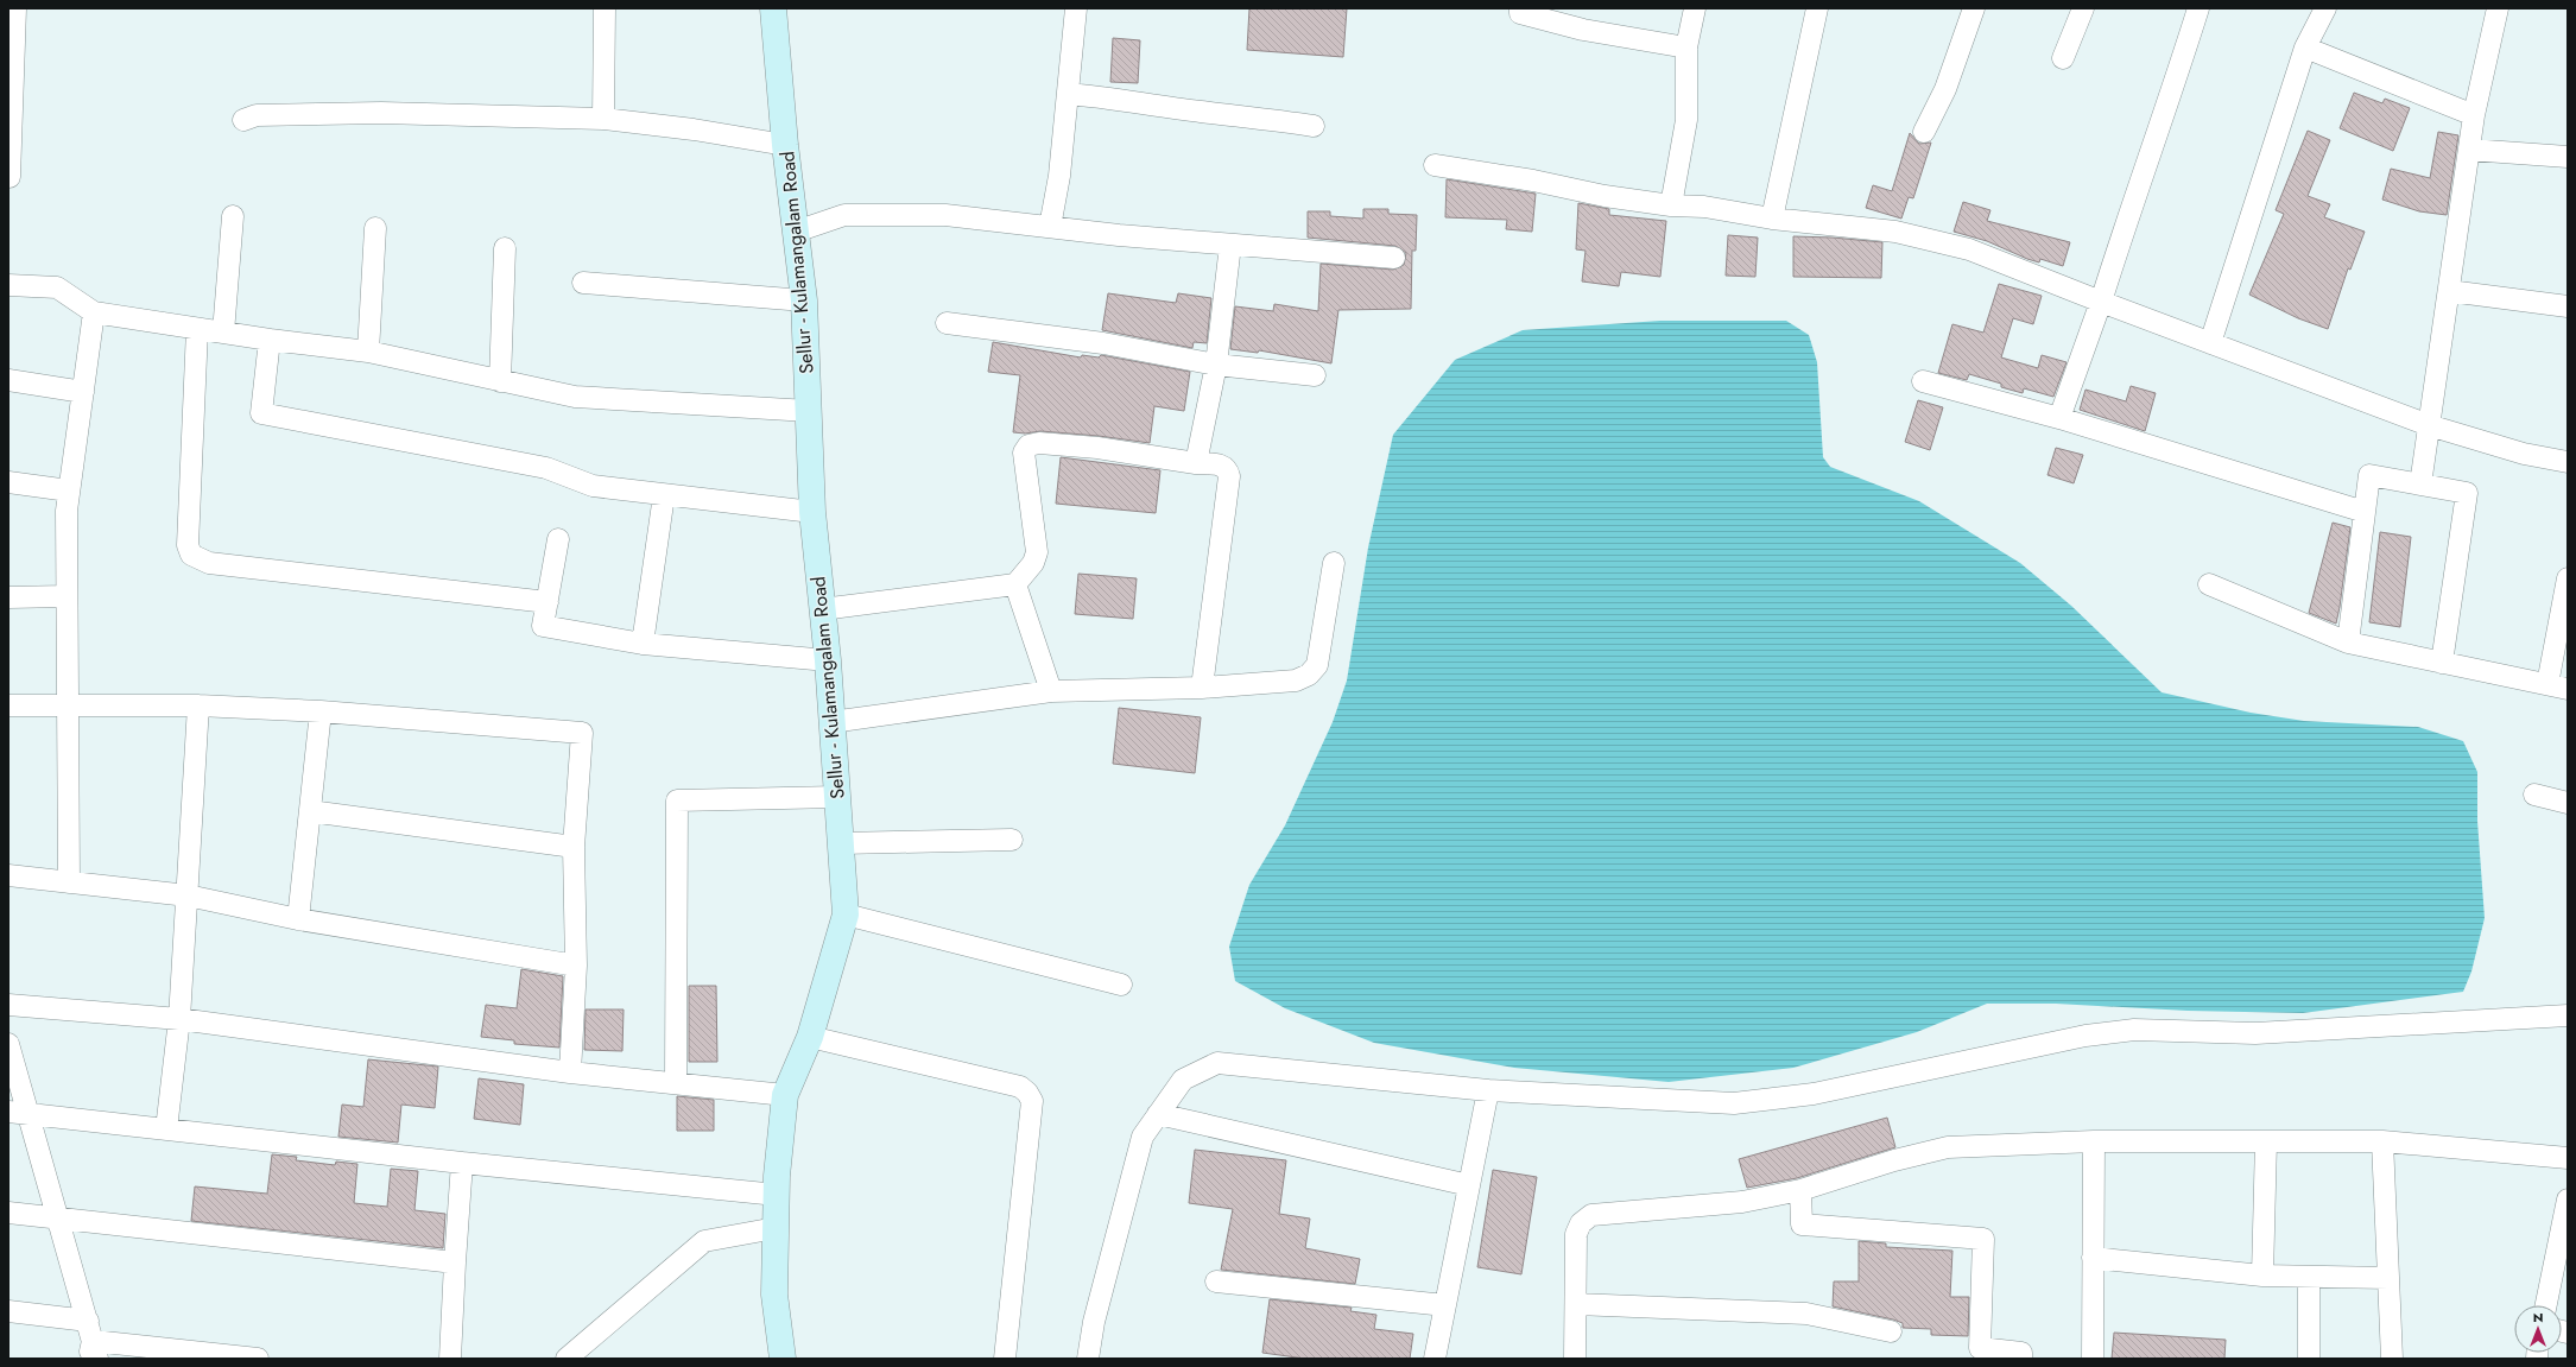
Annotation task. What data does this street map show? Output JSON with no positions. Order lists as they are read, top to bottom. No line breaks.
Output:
{"streets":{"main road":["Sellur - Kulamangalam Road"]},"north":"top"}
